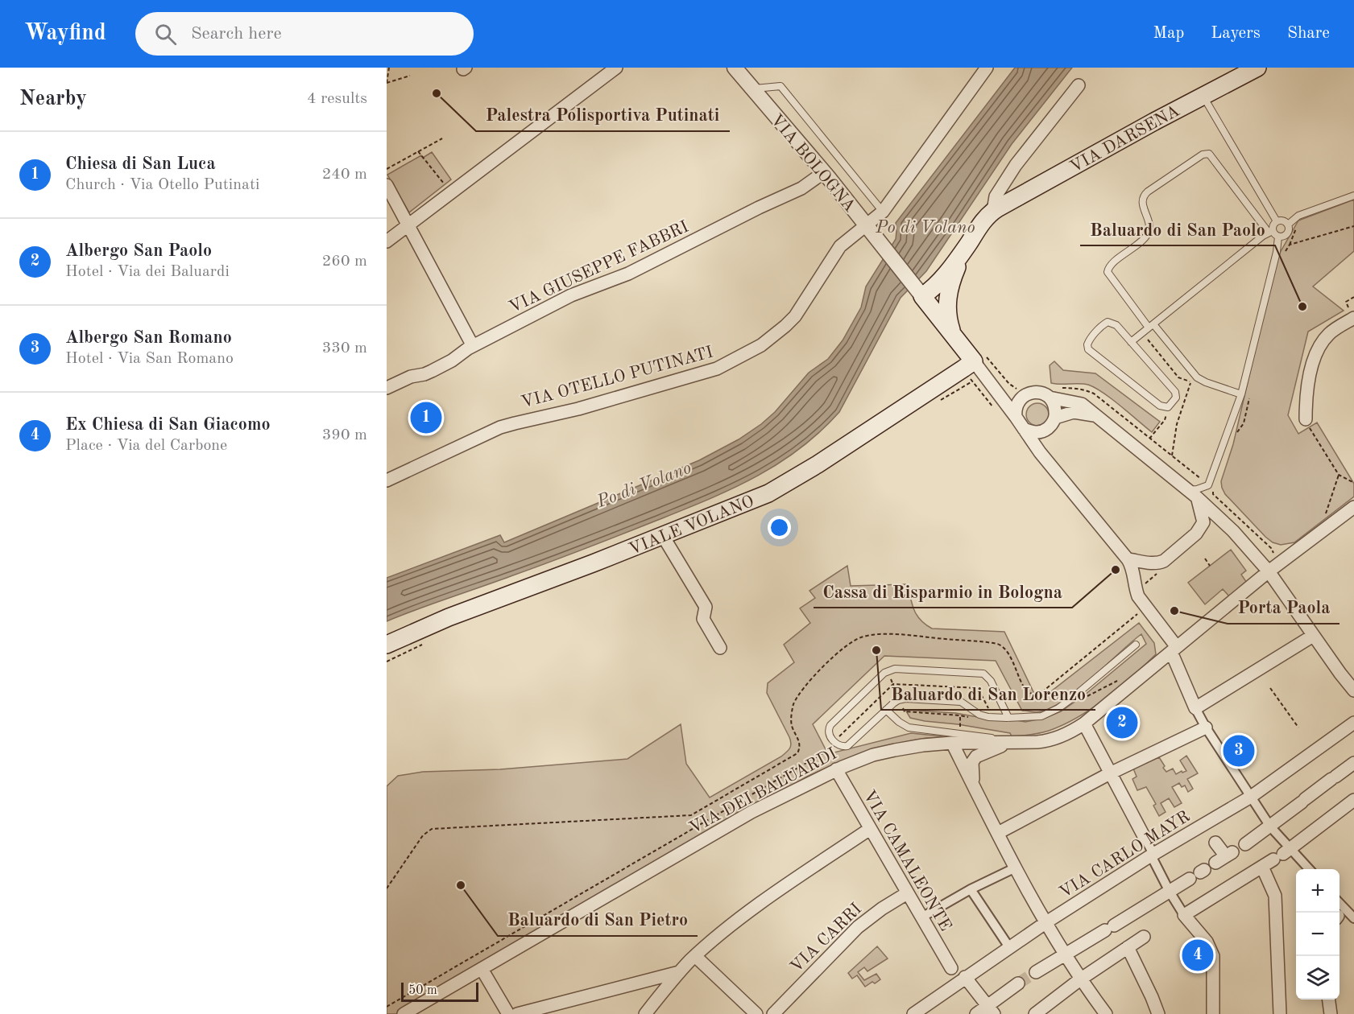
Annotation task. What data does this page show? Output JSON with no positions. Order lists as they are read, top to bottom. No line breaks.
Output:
{"streets":{"main road":["VIA DARSENA","VIA BOLOGNA","VIALE VOLANO"],"street":["VIA GIUSEPPE FABBRI","VIA OTELLO PUTINATI","VIA DEI BALUARDI","VIA CARLO MAYR","VIA CAMALEONTE","VIA CARRI"]},"crossings":[["VIA DARSENA","VIA BOLOGNA"],["VIA BOLOGNA","VIA GIUSEPPE FABBRI"],["VIA BOLOGNA","VIA OTELLO PUTINATI"],["VIA BOLOGNA","VIALE VOLANO"],["VIA BOLOGNA","VIA DEI BALUARDI"],["VIA DEI BALUARDI","VIA CAMALEONTE"],["VIA CARLO MAYR","VIA CAMALEONTE"],["VIA CAMALEONTE","VIA CARRI"]],"water":["Po di Volano"],"places":["Palestra Polisportiva Putinati","Baluardo di San Paolo","Cassa di Risparmio in Bologna","Porta Paola","Baluardo di San Lorenzo","Baluardo di San Pietro"],"scale_bar":"50 m","page":{"header":"Wayfind","search":"Search here","nav":["Map","Layers","Share"],"heading":["Nearby","4 results"],"list":[{"mark":"1","name":"Chiesa di San Luca","note":"Church · Via Otello Putinati","value":"240 m"},{"mark":"2","name":"Albergo San Paolo","note":"Hotel · Via dei Baluardi","value":"260 m"},{"mark":"3","name":"Albergo San Romano","note":"Hotel · Via San Romano","value":"330 m"},{"mark":"4","name":"Ex Chiesa di San Giacomo","note":"Place · Via del Carbone","value":"390 m"}],"pins":["1","2","3","4"],"map_buttons":["+","−"],"scale":"50 m"}}
